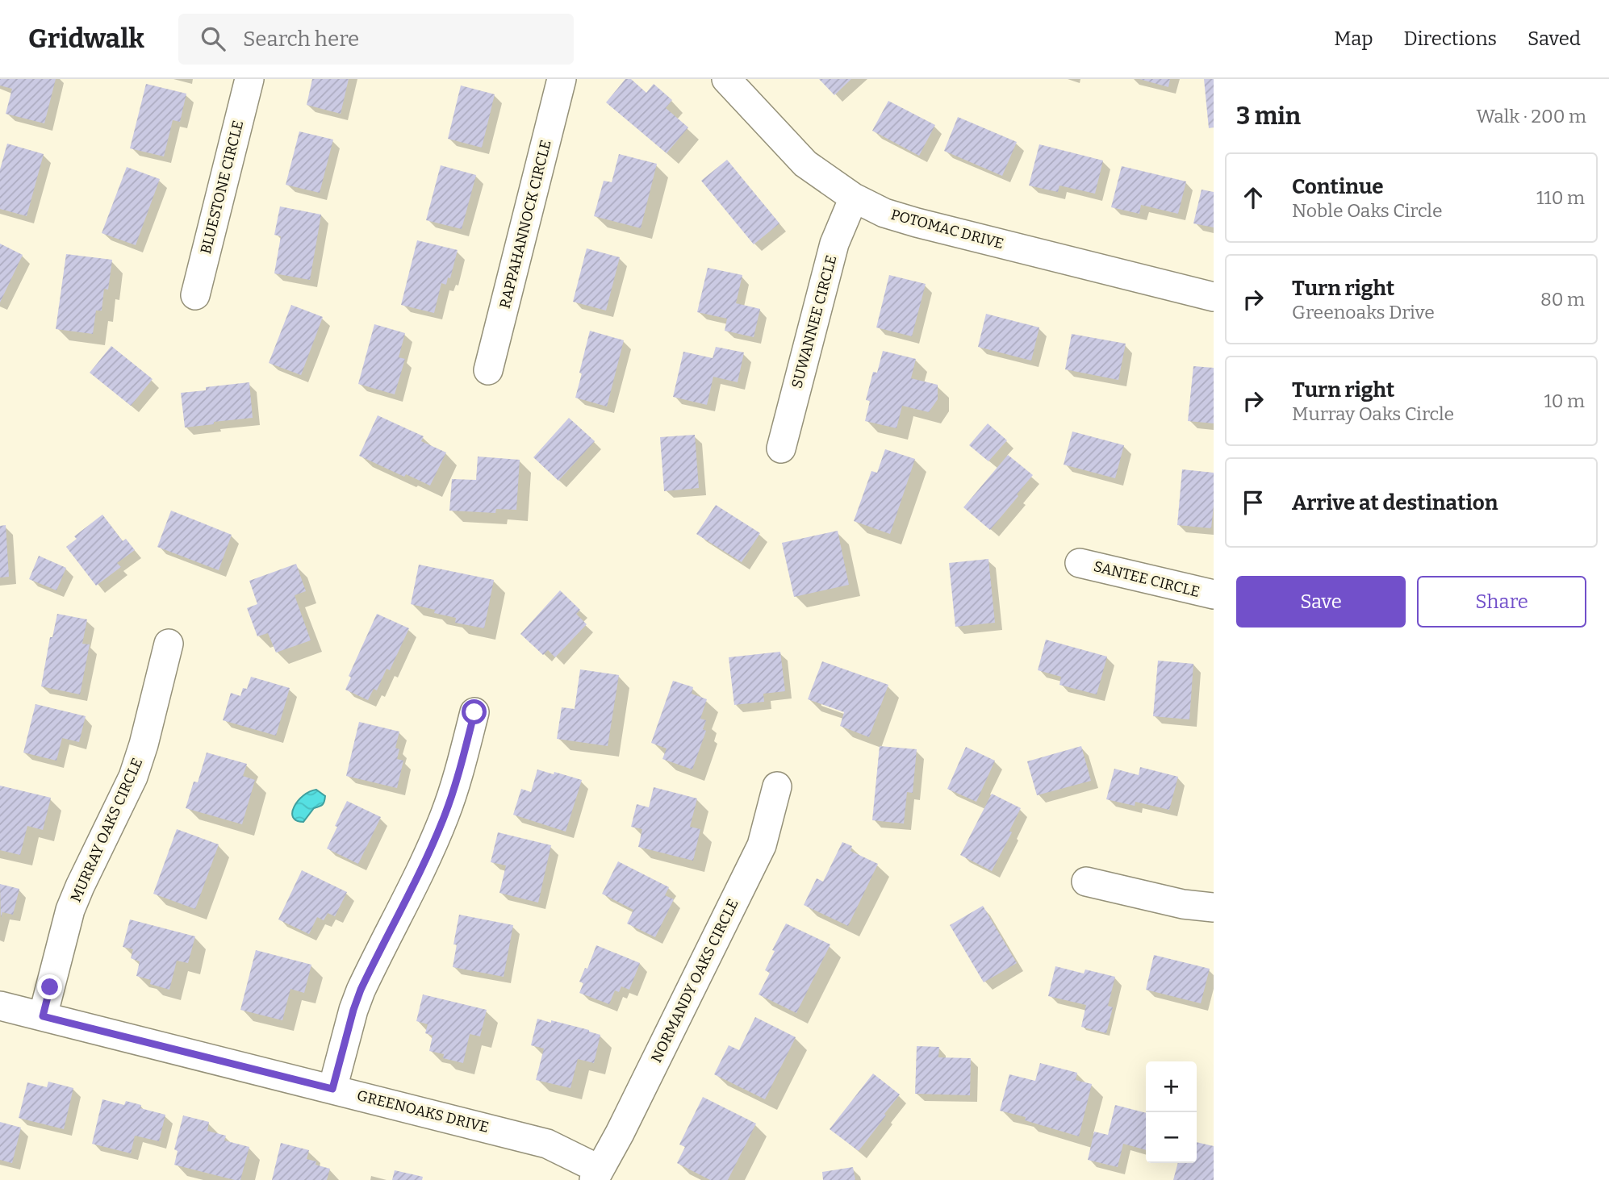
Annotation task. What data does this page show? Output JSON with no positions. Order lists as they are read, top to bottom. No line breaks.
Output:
{"streets":{"street":["BLUESTONE CIRCLE","RAPPAHANNOCK CIRCLE","POTOMAC DRIVE","SUWANNEE CIRCLE","SANTEE CIRCLE","MURRAY OAKS CIRCLE","NORMANDY OAKS CIRCLE","GREENOAKS DRIVE"]},"crossings":[["POTOMAC DRIVE","SUWANNEE CIRCLE"],["MURRAY OAKS CIRCLE","GREENOAKS DRIVE"],["NORMANDY OAKS CIRCLE","GREENOAKS DRIVE"]],"page":{"header":"Gridwalk","search":"Search here","nav":["Map","Directions","Saved"],"heading":["3 min","Walk · 200 m"],"list":[["Continue","Noble Oaks Circle","110 m"],["Turn right","Greenoaks Drive","80 m"],["Turn right","Murray Oaks Circle","10 m"],"Arrive at destination"],"buttons":["Save","Share"],"map_buttons":["+","−"]}}
